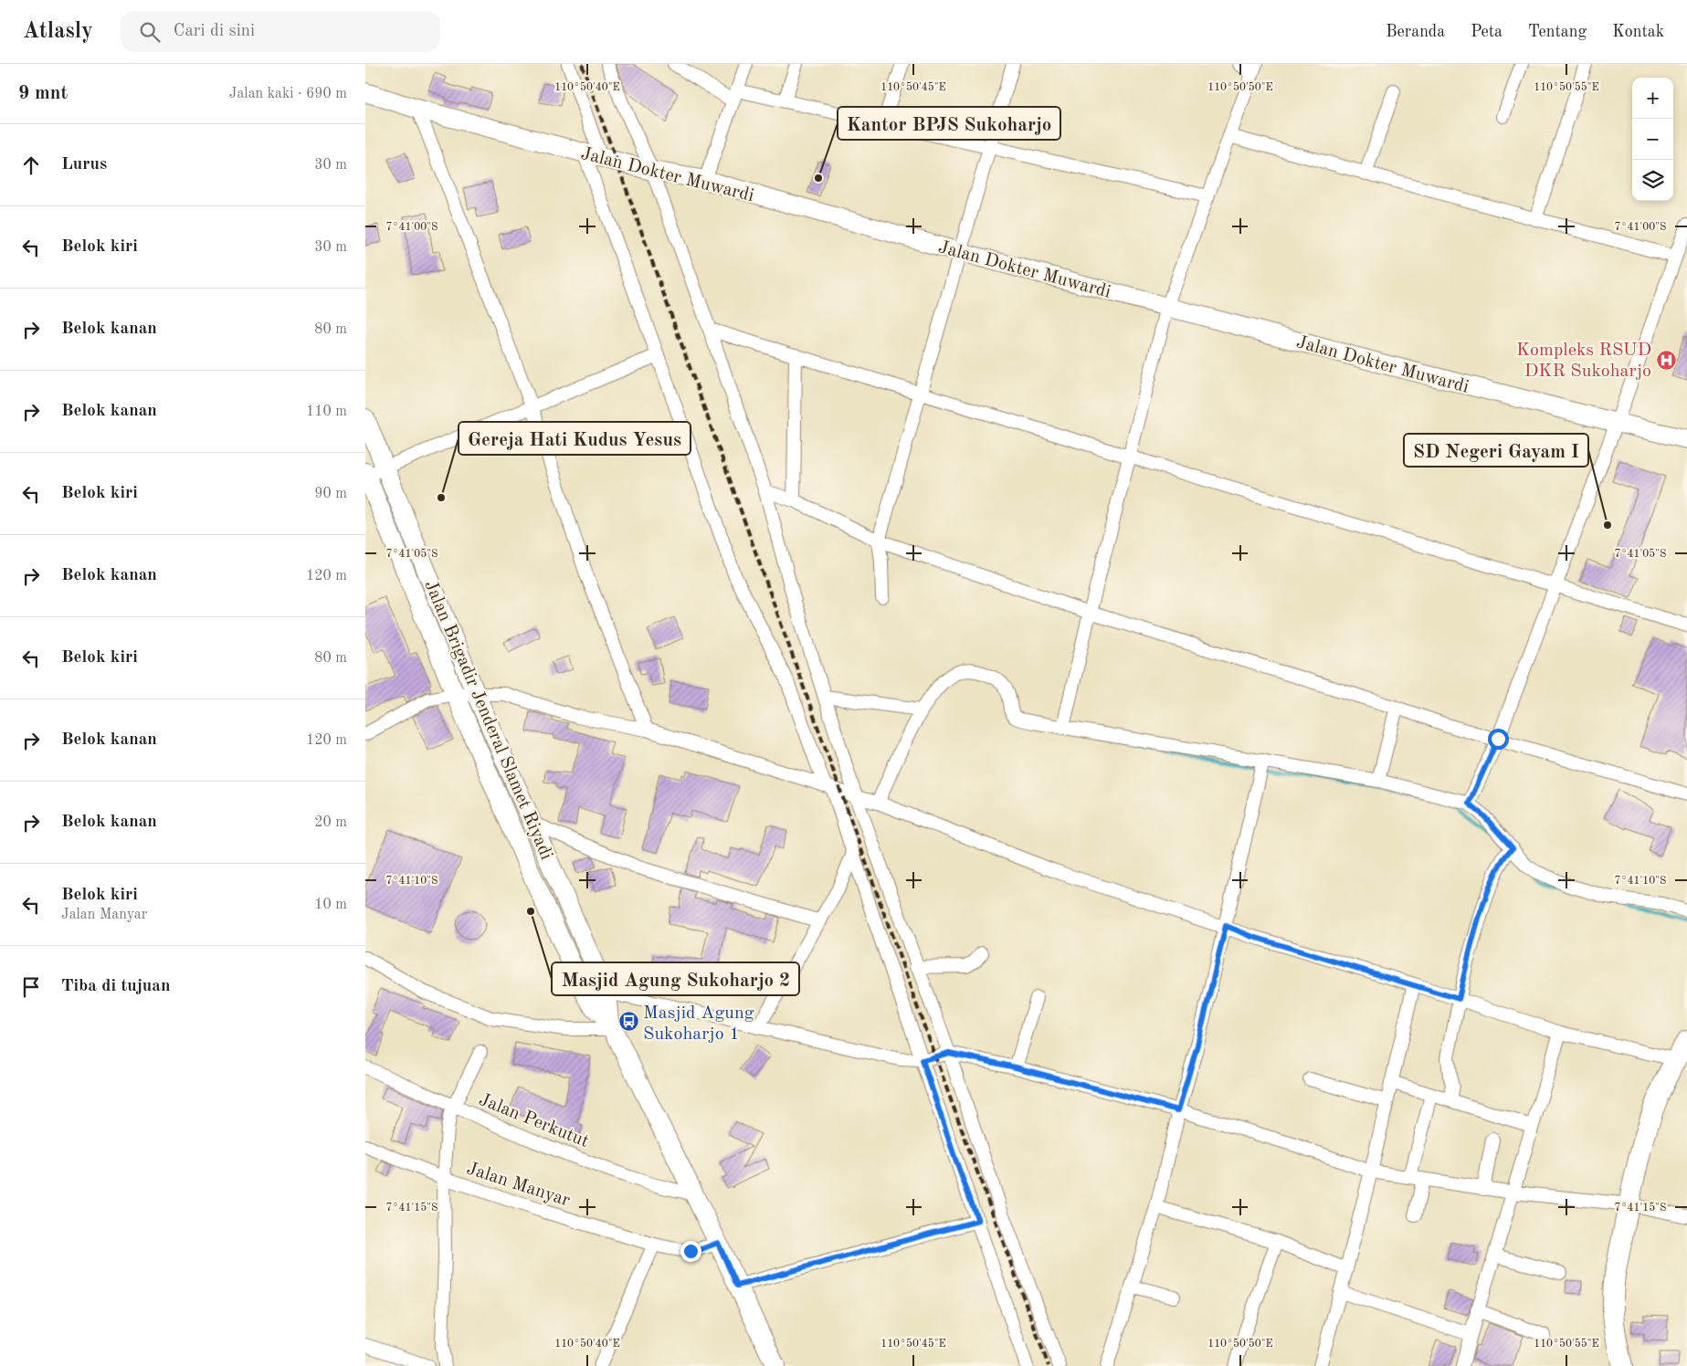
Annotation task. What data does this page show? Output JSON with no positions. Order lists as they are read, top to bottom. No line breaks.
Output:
{"streets":{"main road":["Jalan Dokter Muwardi","Jalan Brigadir Jenderal Slamet Riyadi"],"street":["Jalan Perkutut","Jalan Manyar"]},"crossings":[["Jalan Brigadir Jenderal Slamet Riyadi","Jalan Perkutut"],["Jalan Brigadir Jenderal Slamet Riyadi","Jalan Manyar"]],"places":{"other":["Kantor BPJS Sukoharjo","Gereja Hati Kudus Yesus","SD Negeri Gayam I","Masjid Agung Sukoharjo 2"],"hospital":["Kompleks RSUD DKR Sukoharjo"],"bus stop":["Masjid Agung Sukoharjo 1"]},"page":{"header":"Atlasly","search":"Cari di sini","nav":["Beranda","Peta","Tentang","Kontak"],"heading":["9 mnt","Jalan kaki · 690 m"],"map_buttons":["+","−"],"list":[["Lurus","30 m"],["Belok kiri","30 m"],["Belok kanan","80 m"],["Belok kanan","110 m"],["Belok kiri","90 m"],["Belok kanan","120 m"],["Belok kiri","80 m"],["Belok kanan","120 m"],["Belok kanan","20 m"],["Belok kiri","Jalan Manyar","10 m"],"Tiba di tujuan"]},"coordinates":["110°50'40\"E","110°50'45\"E","110°50'50\"E","110°50'55\"E","7°41'00\"S","7°41'05\"S","7°41'10\"S","7°41'15\"S"]}
